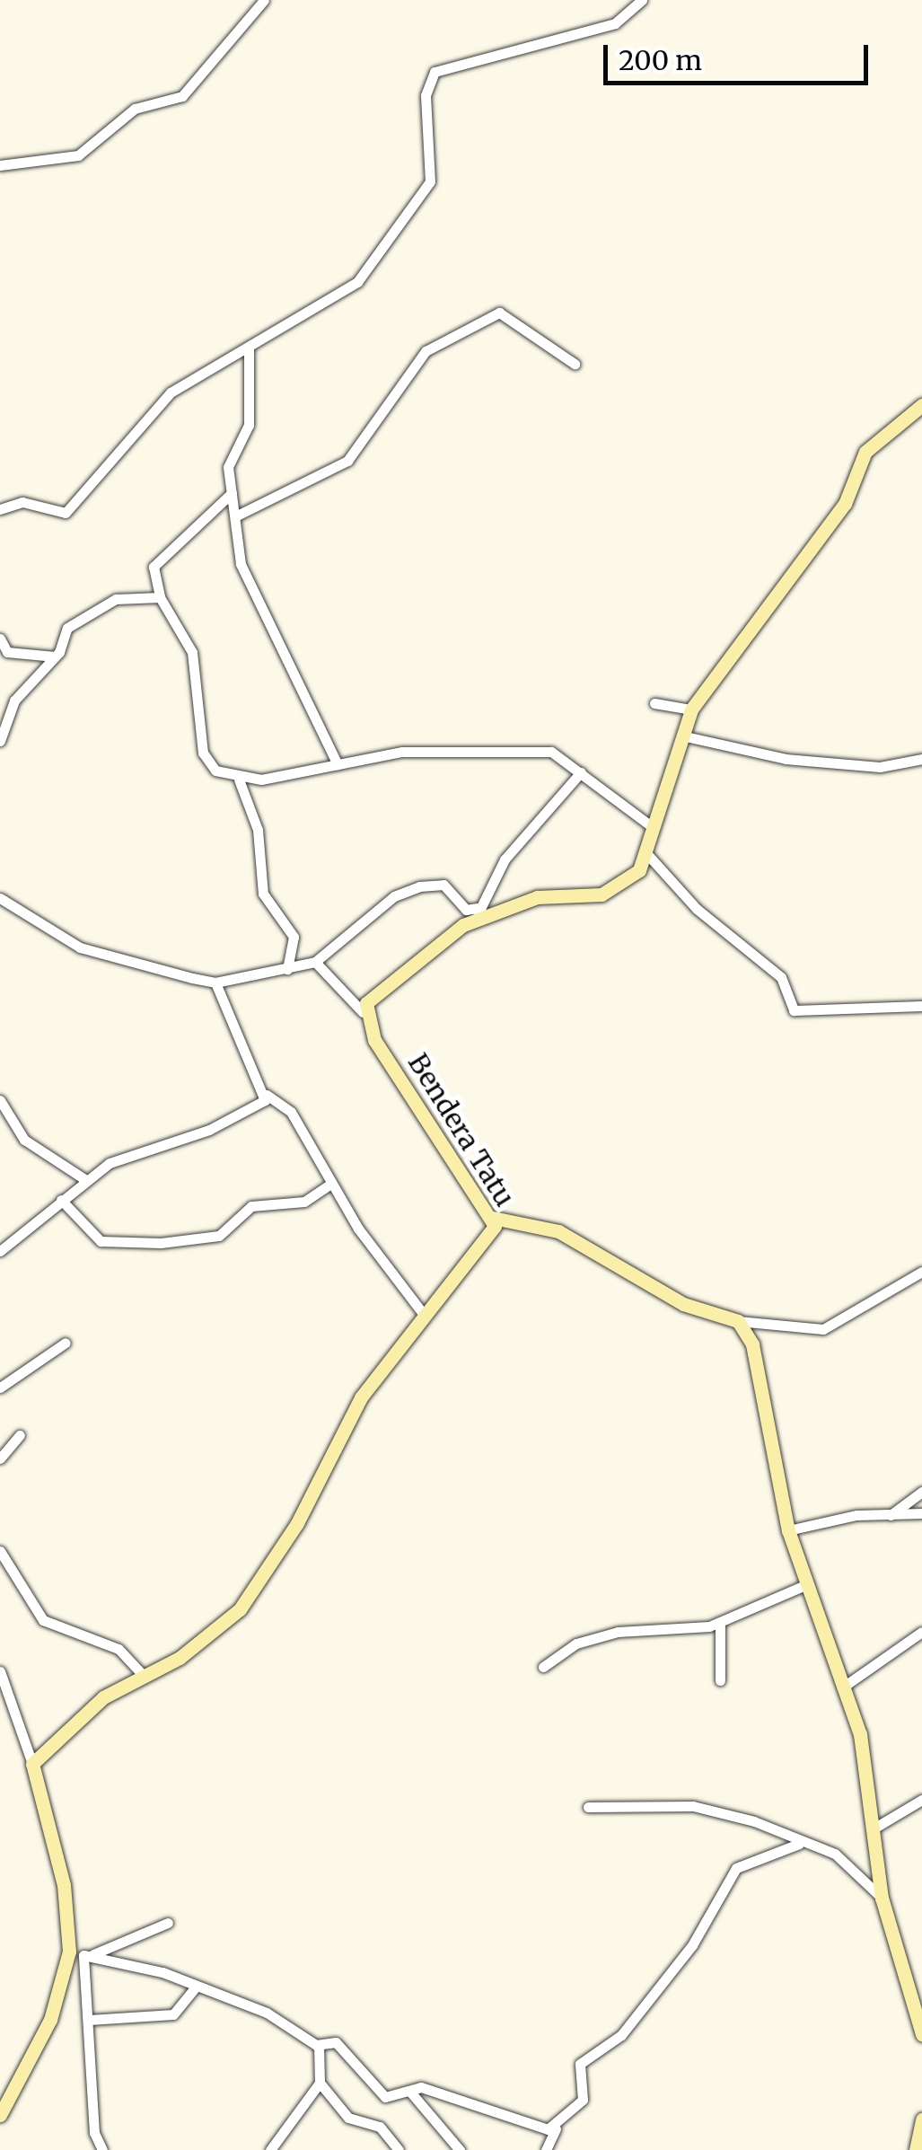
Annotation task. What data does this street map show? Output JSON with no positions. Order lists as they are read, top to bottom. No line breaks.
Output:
{"streets":{"main road":["Bendera Tatu"]},"scale_bar":"200 m"}
